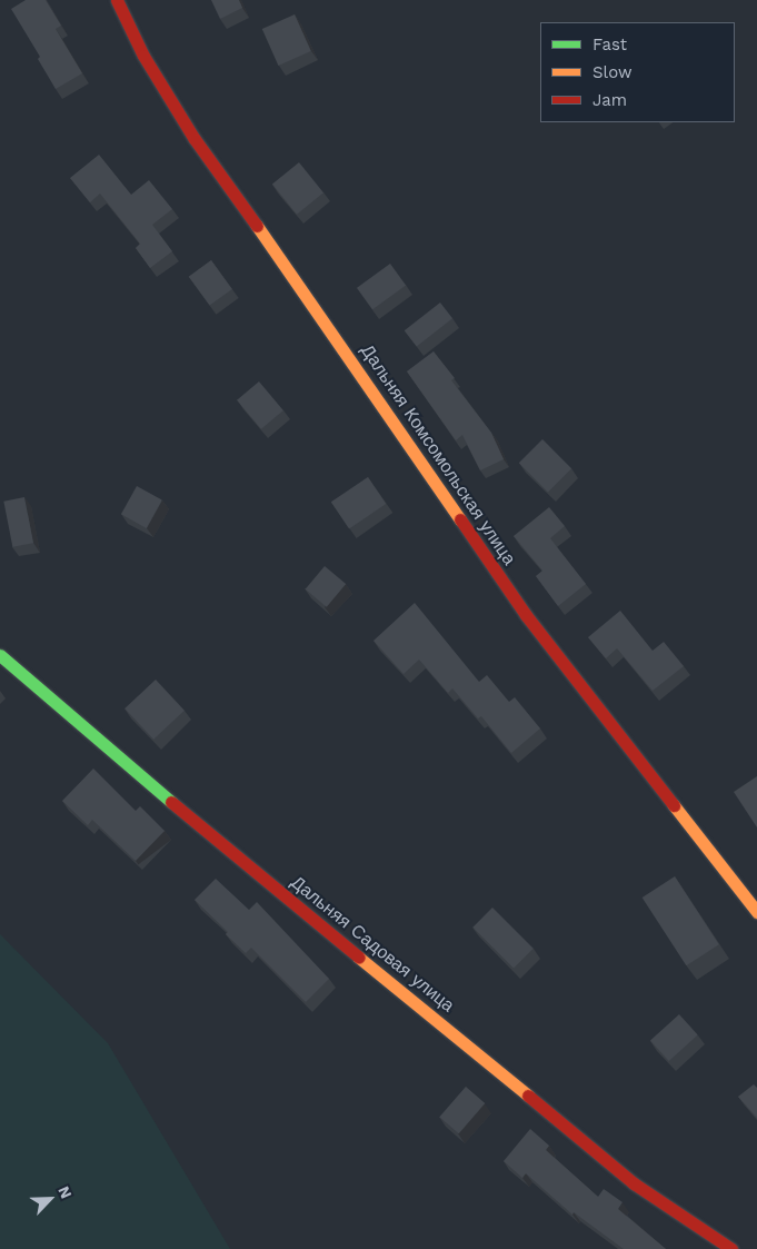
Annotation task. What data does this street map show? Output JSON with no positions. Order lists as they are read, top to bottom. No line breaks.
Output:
{"streets":{"street":["Дальняя Комсомольская улица","Дальняя Садовая улица"]},"legend":["Fast","Slow","Jam"],"north":"top right"}
